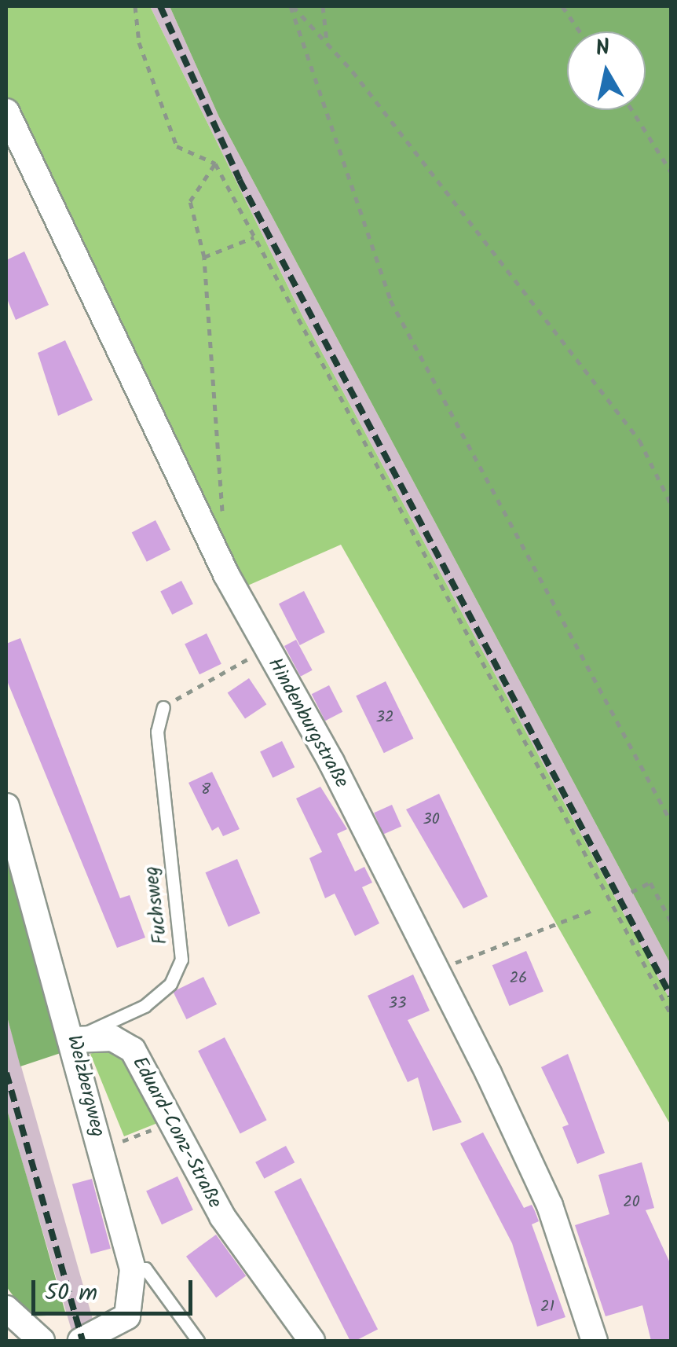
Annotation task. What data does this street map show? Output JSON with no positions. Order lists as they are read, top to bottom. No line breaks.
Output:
{"streets":{"street":["Hindenburgstraße","Welzbergweg","Eduard-Conz-Straße"],"lane":["Fuchsweg"]},"crossings":[["Fuchsweg","Welzbergweg"],["Fuchsweg","Eduard-Conz-Straße"],["Welzbergweg","Eduard-Conz-Straße"]],"house_numbers":["32","8","30","26","33","20","21"],"scale_bar":"50 m","north":"top"}
